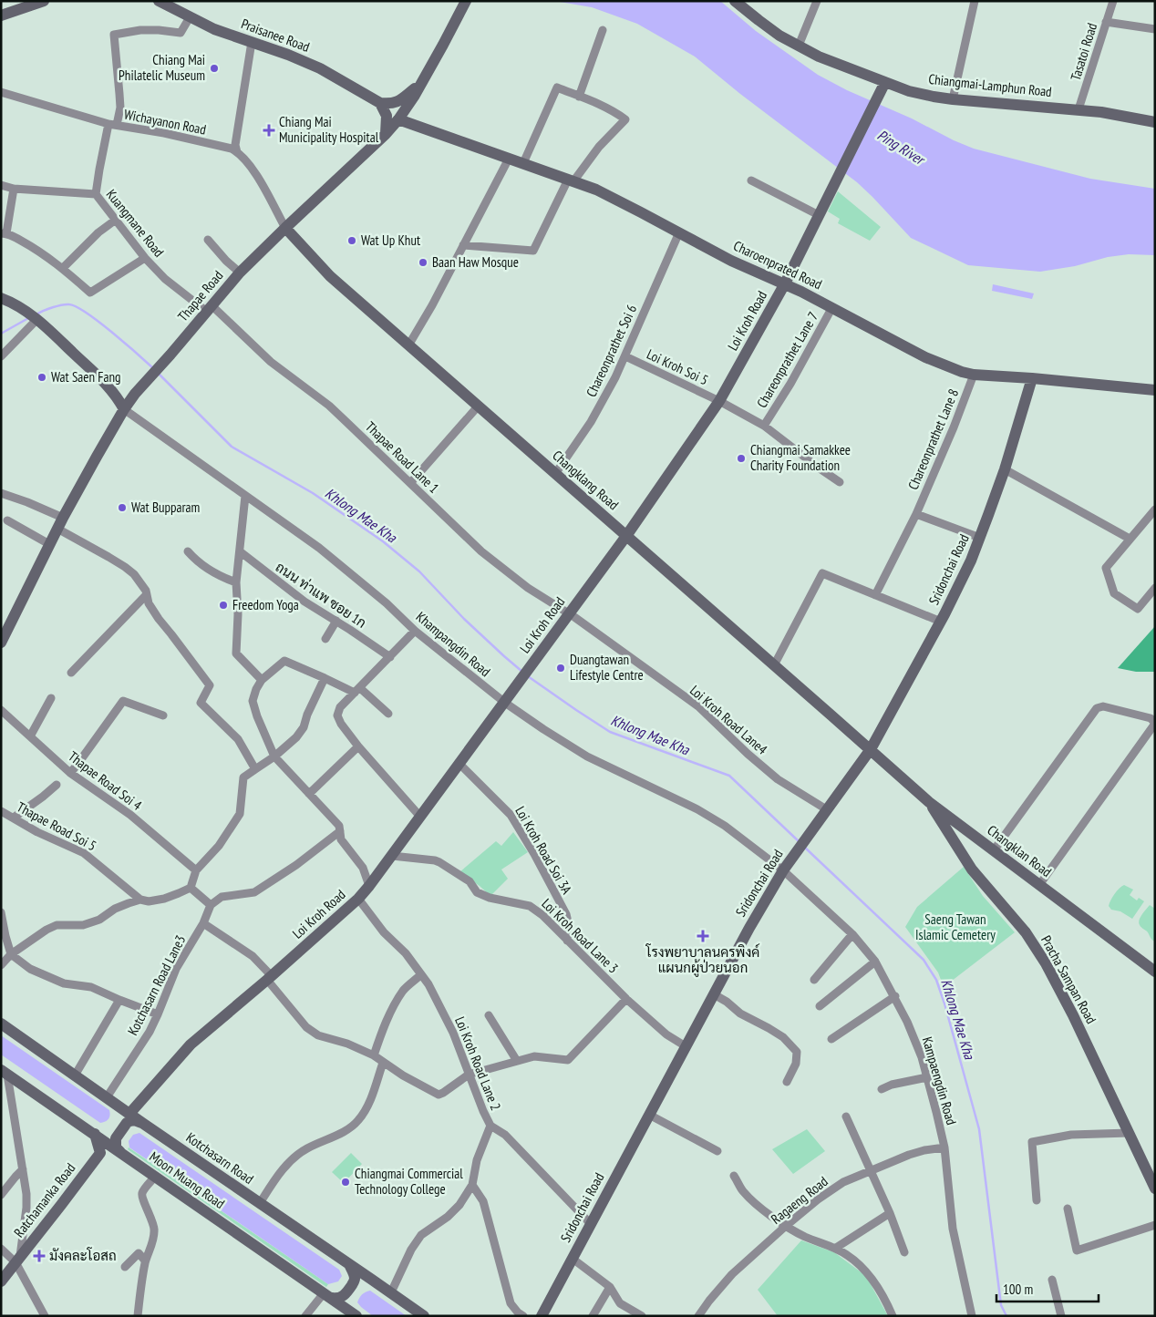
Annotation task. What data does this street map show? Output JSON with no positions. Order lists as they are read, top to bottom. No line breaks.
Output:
{"streets":{"street":["Praisanee Road","Tasatoi Road","Chiangmai-Lamphun Road","Wichayanon Road","Kuangmane Road","Charoenprated Road","Thapae Road","Loi Kroh Road","Chareonprathet Soi 6","Chareonprathet Lane 7","Loi Kroh Soi 5","Chareonprathet Lane 8","Thapae Road Lane 1","Changklang Road","Sridonchai Road","ถนน ท่าแพ ซอย 1ก","Khampangdin Road","Loi Kroh Road Lane4","Thapae Road Soi 4","Thapae Road Soi 5","Loi Kroh Road Soi 3A","Changklan Road","Loi Kroh Road Lane 3","Pracha Sampan Road","Kotchasarn Road Lane3","Loi Kroh Road Lane 2","Kampaengdin Road","Kotchasarn Road","Moon Muang Road","Ratchamanka Road","Ragaeng Road"]},"crossings":[["Tasatoi Road","Chiangmai-Lamphun Road"],["Chiangmai-Lamphun Road","Loi Kroh Road"],["Kuangmane Road","Thapae Road"],["Kuangmane Road","Thapae Road Lane 1"],["Charoenprated Road","Thapae Road"],["Charoenprated Road","Loi Kroh Road"],["Charoenprated Road","Chareonprathet Soi 6"],["Charoenprated Road","Chareonprathet Lane 7"],["Charoenprated Road","Chareonprathet Lane 8"],["Charoenprated Road","Sridonchai Road"],["Thapae Road","Changklang Road"],["Thapae Road","Khampangdin Road"],["Loi Kroh Road","Loi Kroh Soi 5"],["Loi Kroh Road","Thapae Road Lane 1"],["Loi Kroh Road","Changklang Road"],["Loi Kroh Road","Khampangdin Road"],["Loi Kroh Road","Loi Kroh Road Lane4"],["Loi Kroh Road","Loi Kroh Road Soi 3A"],["Loi Kroh Road","Loi Kroh Road Lane 3"],["Loi Kroh Road","Loi Kroh Road Lane 2"],["Loi Kroh Road","Kotchasarn Road"],["Chareonprathet Soi 6","Loi Kroh Soi 5"],["Chareonprathet Soi 6","Changklang Road"],["Chareonprathet Lane 7","Loi Kroh Soi 5"],["Thapae Road Lane 1","Loi Kroh Road Lane4"],["Changklang Road","Sridonchai Road"],["Changklang Road","Changklan Road"],["Sridonchai Road","Khampangdin Road"],["Sridonchai Road","Loi Kroh Road Lane4"],["Sridonchai Road","Changklan Road"],["Sridonchai Road","Loi Kroh Road Lane 3"],["Sridonchai Road","Loi Kroh Road Lane 2"],["Sridonchai Road","Kampaengdin Road"],["Khampangdin Road","Kampaengdin Road"],["Loi Kroh Road Soi 3A","Loi Kroh Road Lane 3"],["Changklan Road","Pracha Sampan Road"],["Kotchasarn Road Lane3","Kotchasarn Road"],["Kampaengdin Road","Ragaeng Road"],["Moon Muang Road","Ratchamanka Road"]],"water":["Ping River","Khlong Mae Kha"],"parks":["Saeng Tawan Islamic Cemetery"],"places":{"other":["Chiang Mai Philatelic Museum","Wat Up Khut","Baan Haw Mosque","Wat Saen Fang","Chiangmai Samakkee Charity Foundation","Wat Bupparam","Freedom Yoga","Duangtawan Lifestyle Centre","Chiangmai Commercial Technology College"],"health":["Chiang Mai Municipality Hospital","โรงพยาบาลนครพิงค์ แผนกผู้ป่วยนอก","มังคละโอสถ"]},"scale_bar":"100 m"}
